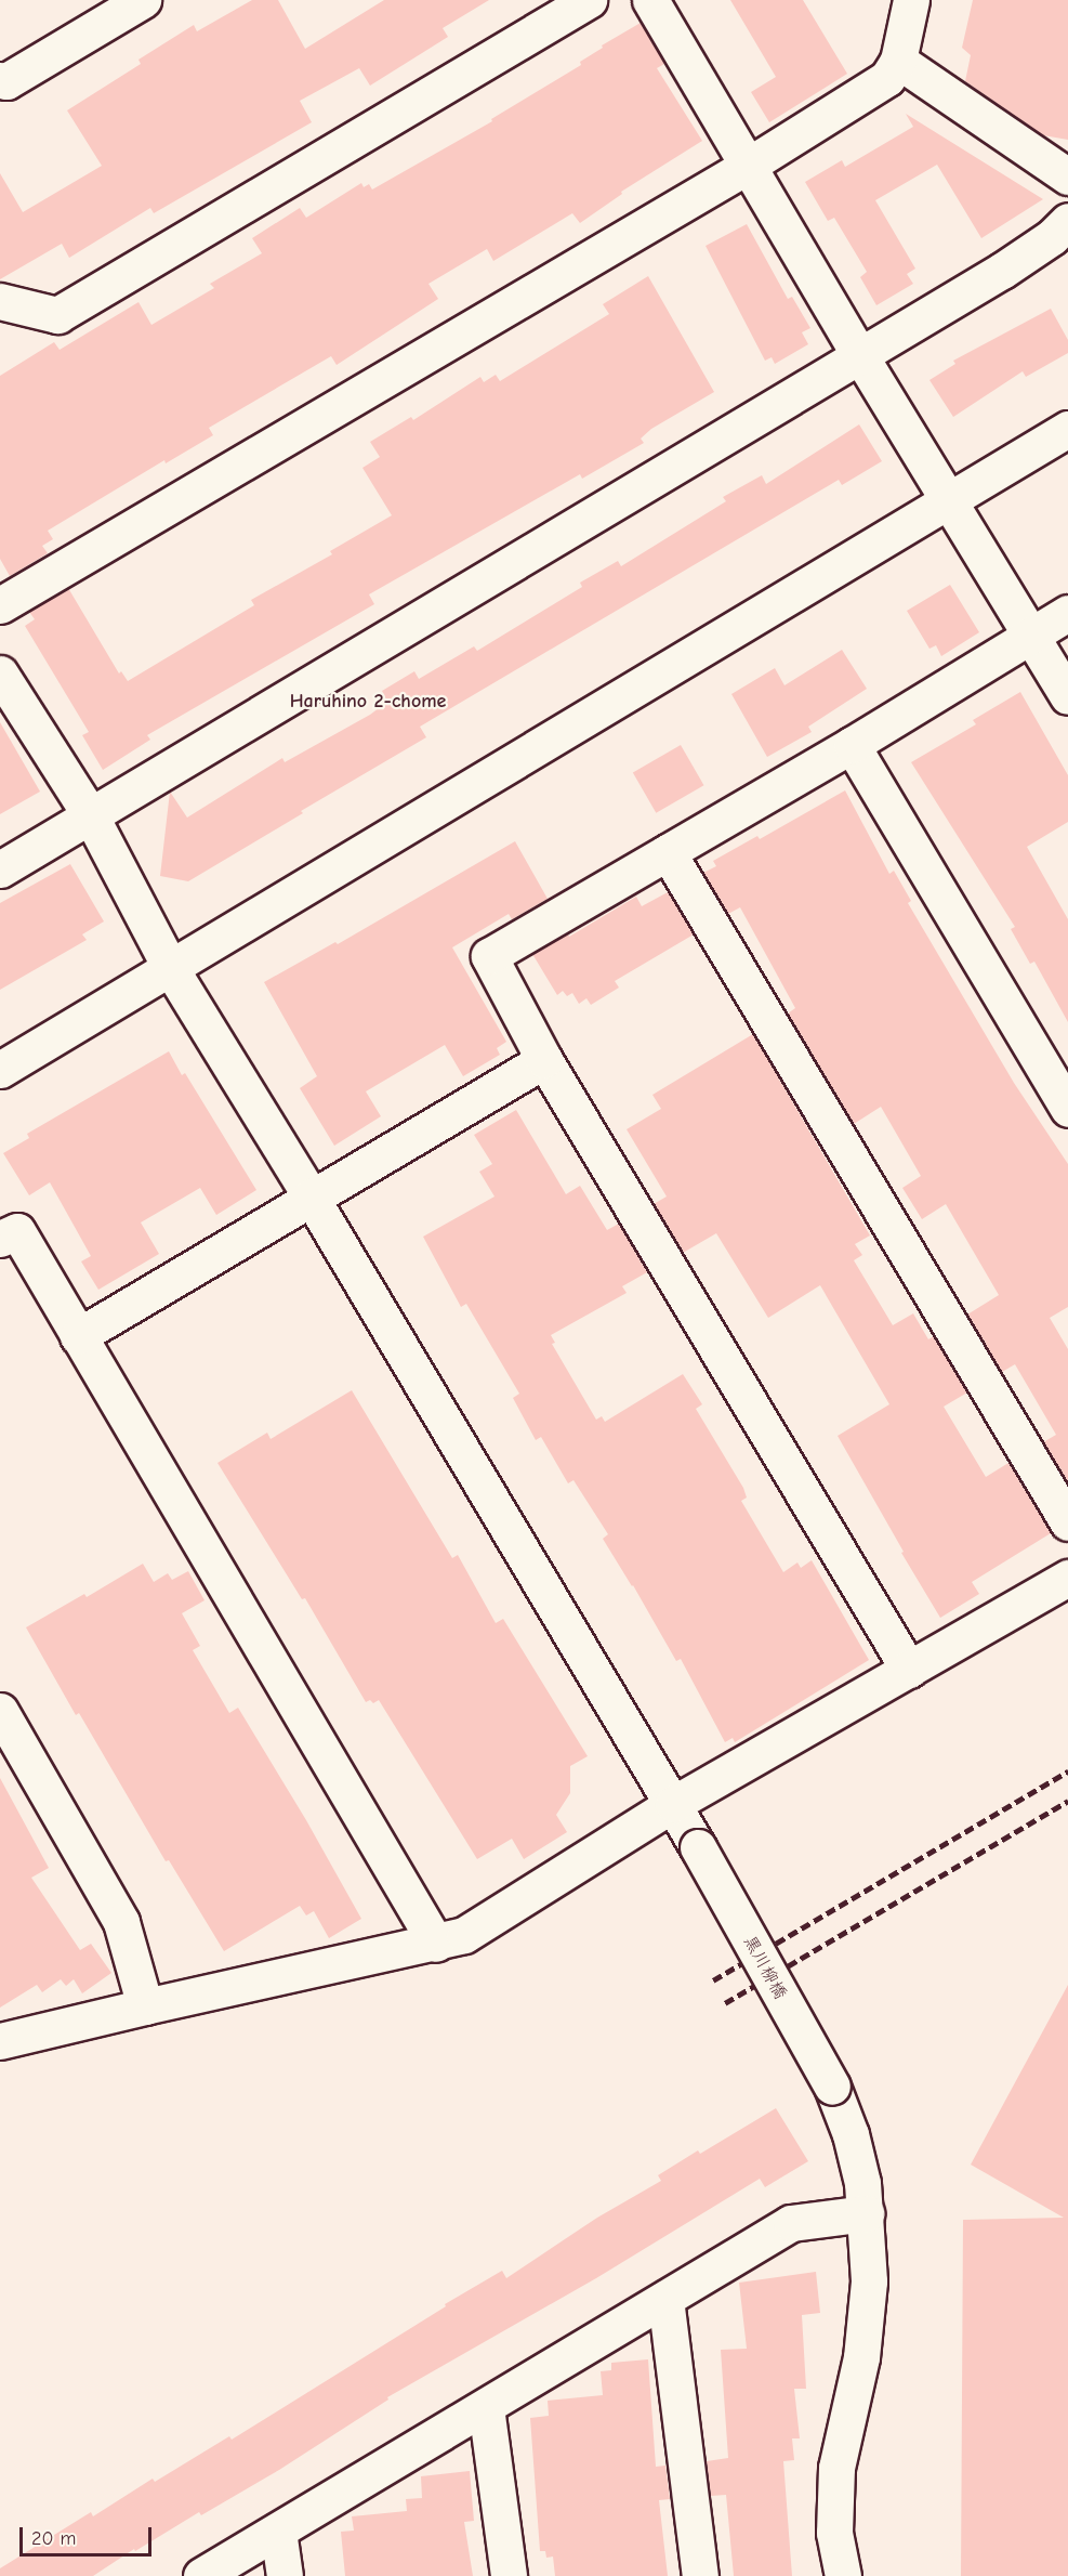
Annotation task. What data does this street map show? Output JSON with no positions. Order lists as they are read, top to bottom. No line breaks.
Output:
{"streets":{"street":["黒川柳橋"]},"districts":["Haruhino 2-chome"],"scale_bar":"20 m"}
